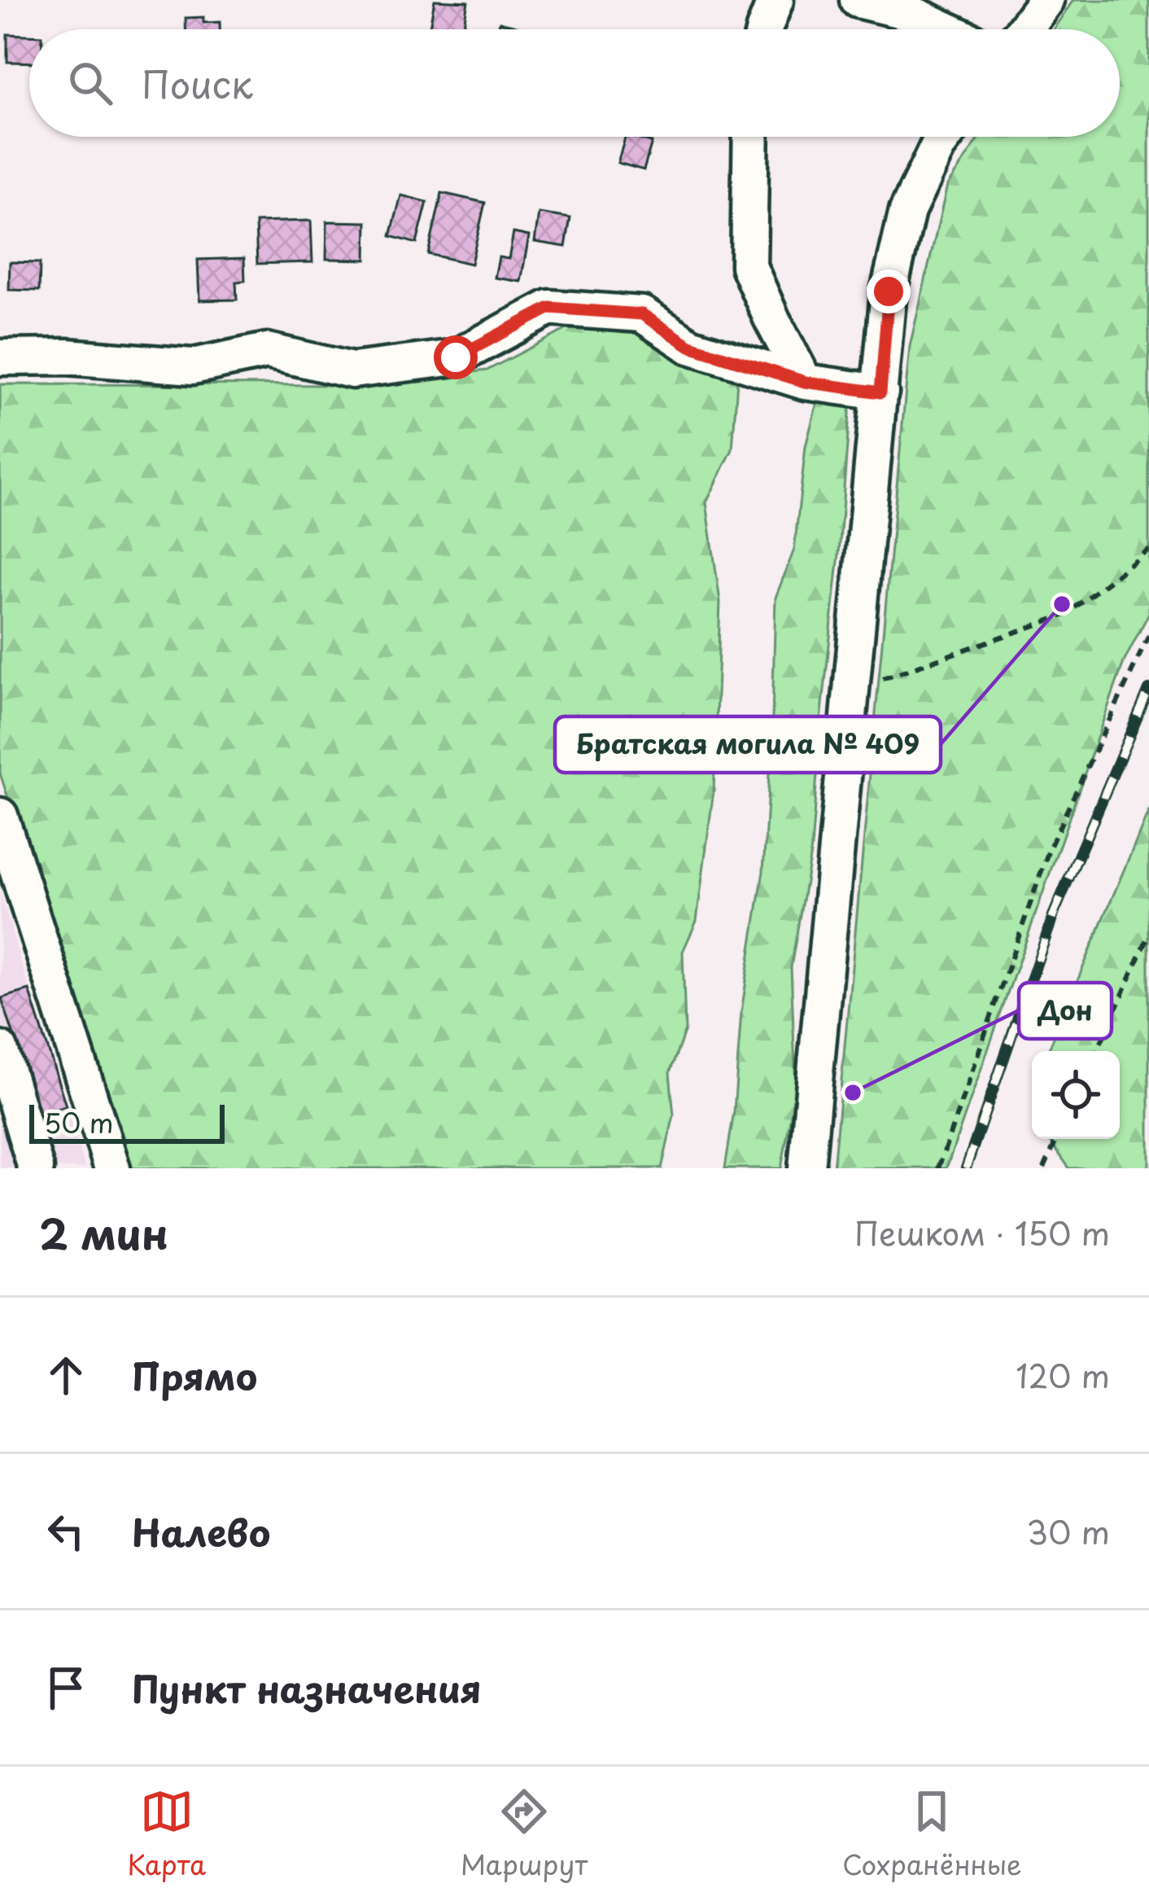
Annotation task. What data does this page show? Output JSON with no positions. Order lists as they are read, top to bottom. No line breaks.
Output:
{"places":["Братская могила № 409","Дон"],"scale_bar":"50 m","page":{"search":"Поиск","scale":"50 m","heading":["2 мин","Пешком · 150 m"],"list":[["Прямо","120 m"],["Налево","30 m"],"Пункт назначения"],"nav":["Карта","Маршрут","Сохранённые"]}}
